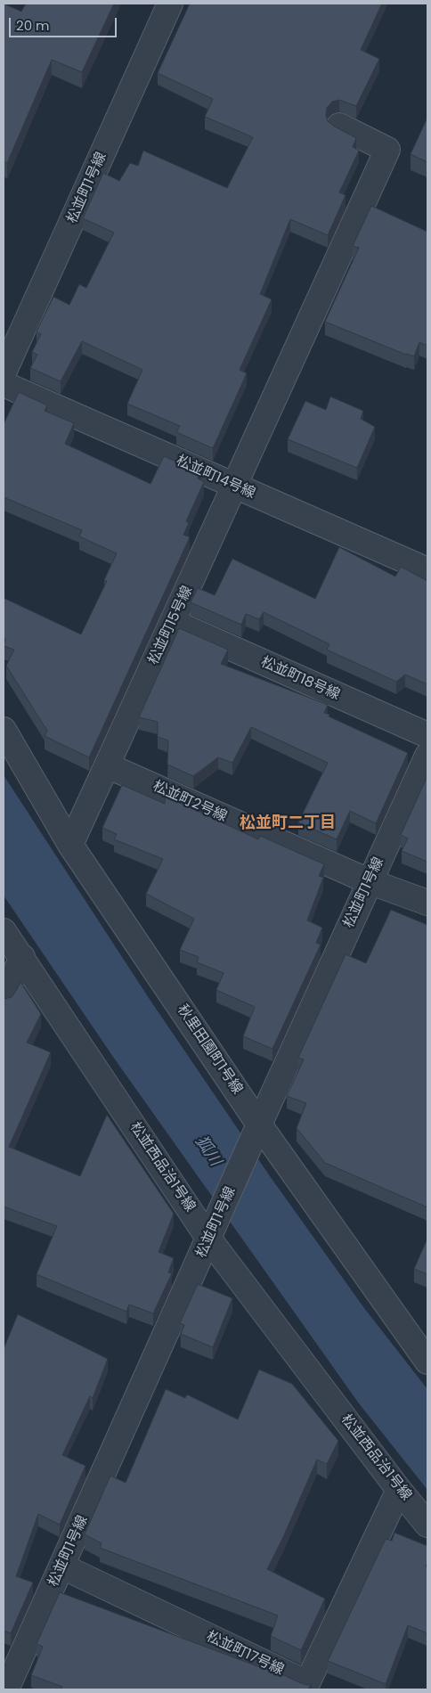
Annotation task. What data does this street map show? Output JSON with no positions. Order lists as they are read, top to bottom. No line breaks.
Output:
{"streets":{"street":["松並町1号線","松並町14号線","松並町15号線","松並町18号線","松並町2号線","秋里田園町1号線","松並西品治1号線","松並町17号線"]},"crossings":[["松並町1号線","松並町2号線"],["松並町1号線","秋里田園町1号線"],["松並町1号線","松並西品治1号線"],["松並町1号線","松並町17号線"],["松並町14号線","松並町15号線"],["松並町15号線","松並町18号線"],["松並町15号線","松並町2号線"],["松並西品治1号線","松並町17号線"]],"districts":["松並町二丁目"],"water":["狐川"],"scale_bar":"20 m"}
